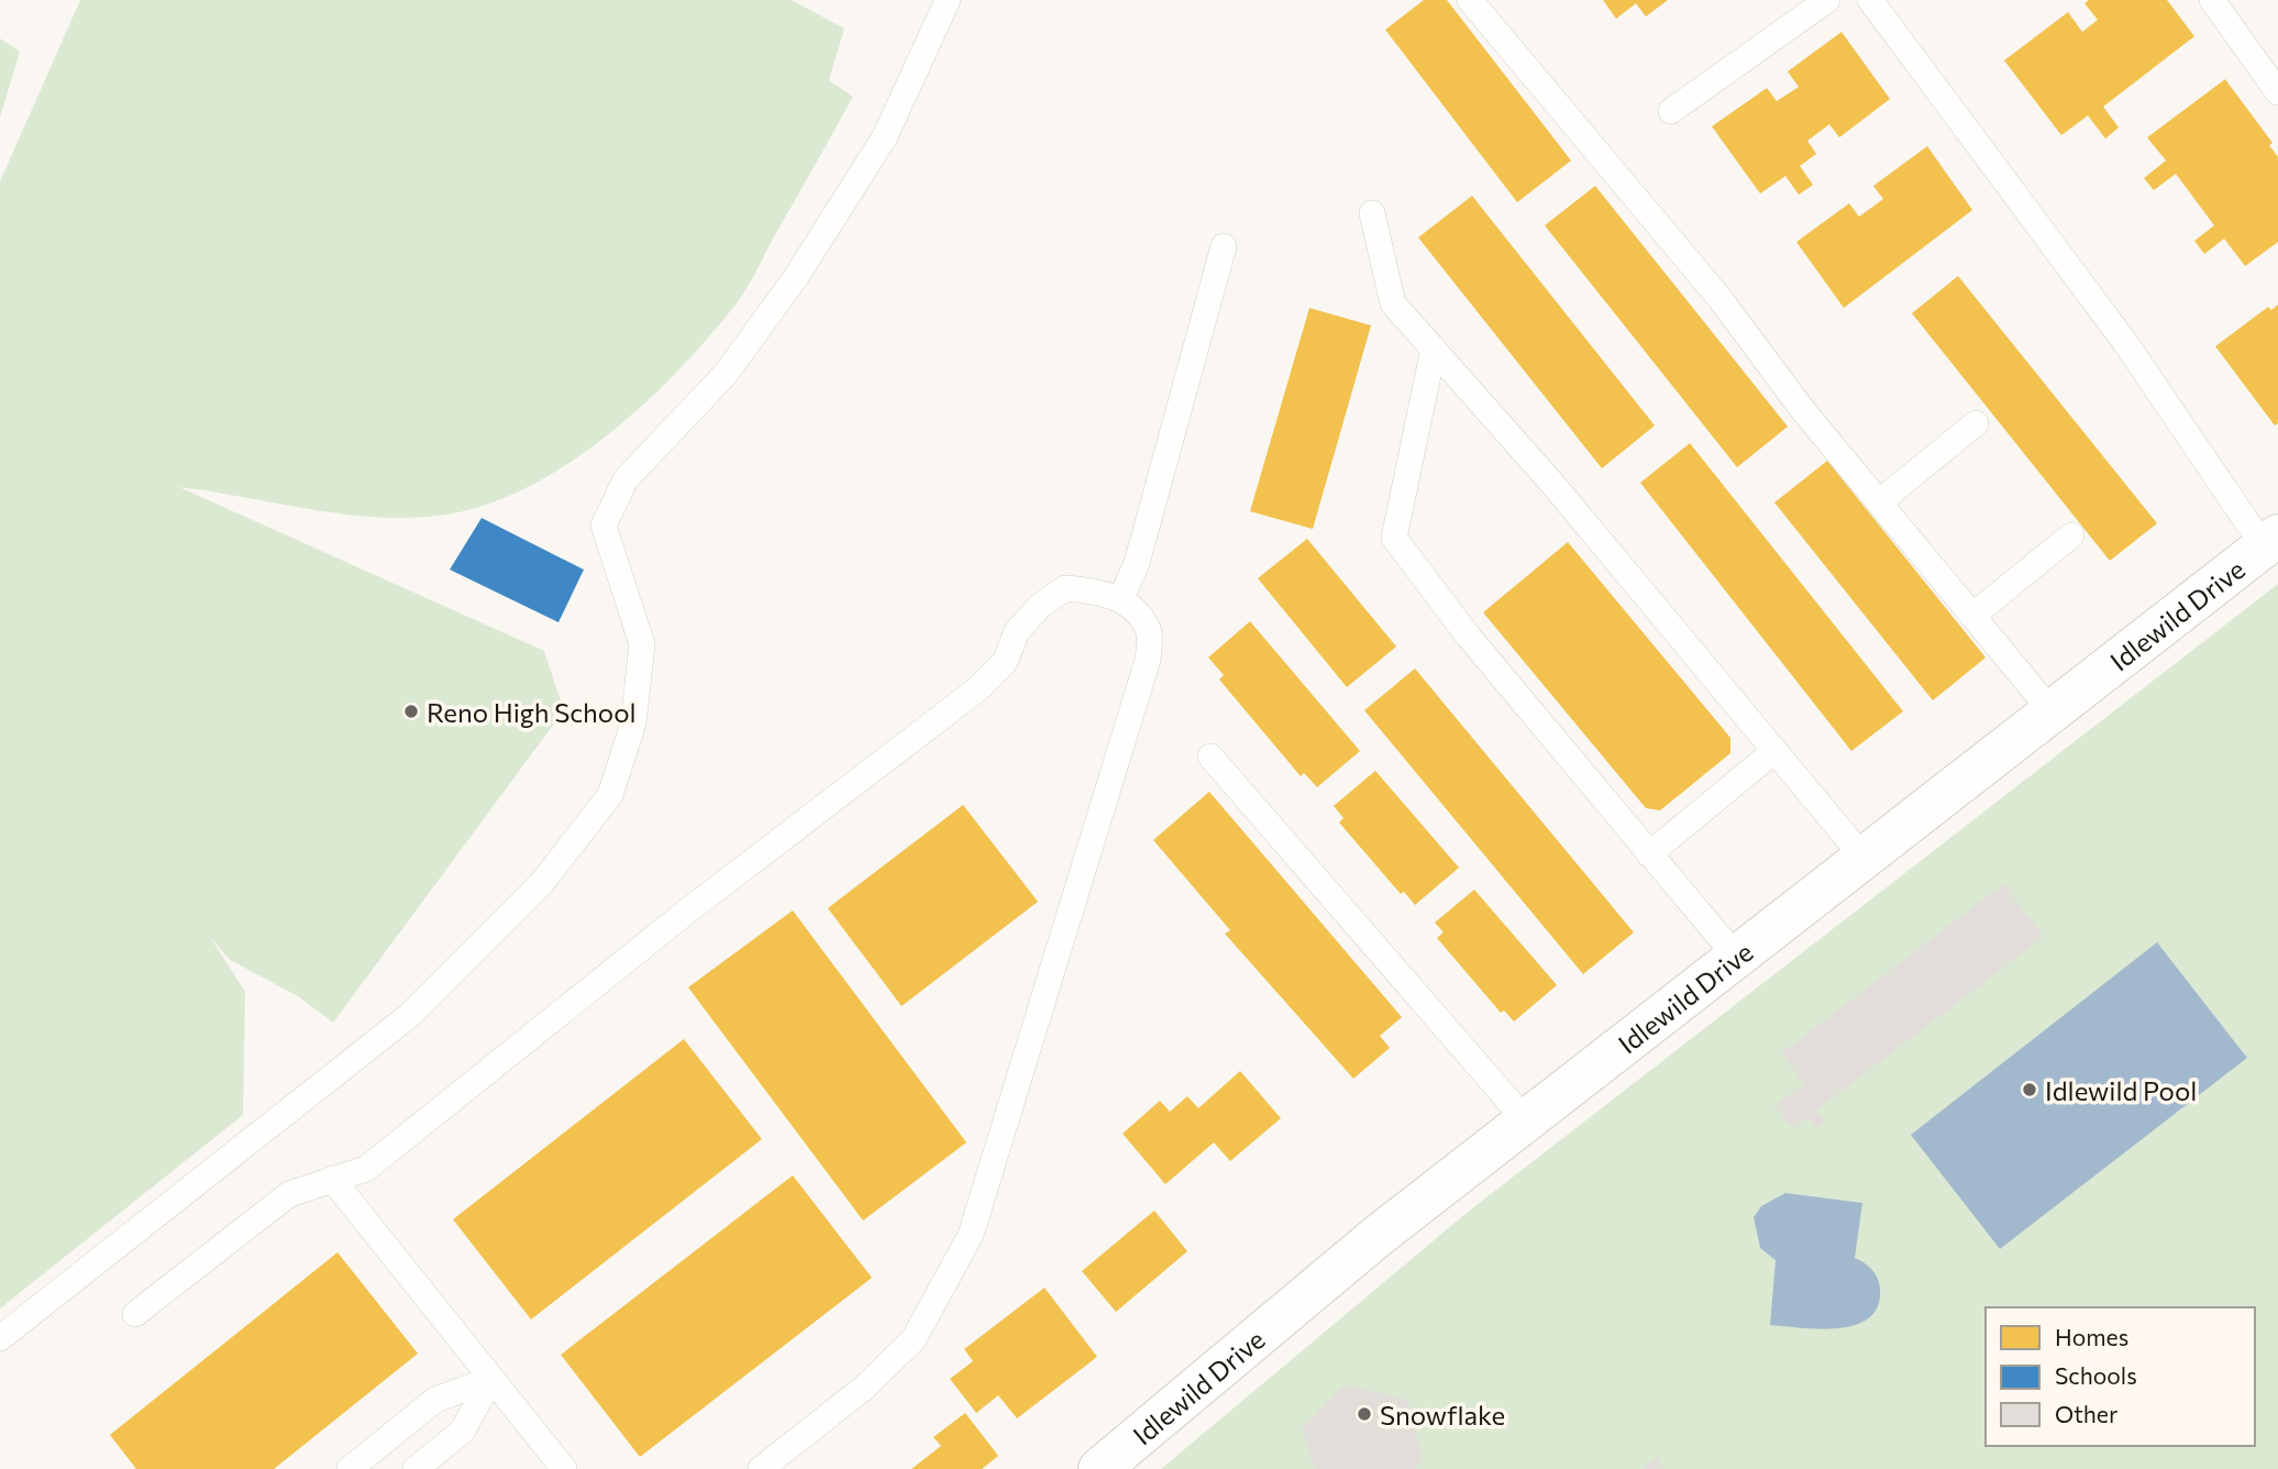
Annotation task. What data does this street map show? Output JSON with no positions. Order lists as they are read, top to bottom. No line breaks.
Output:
{"streets":{"street":["Idlewild Drive"]},"places":["Reno High School","Idlewild Pool","Snowflake"],"legend":["Homes","Schools","Other"]}
